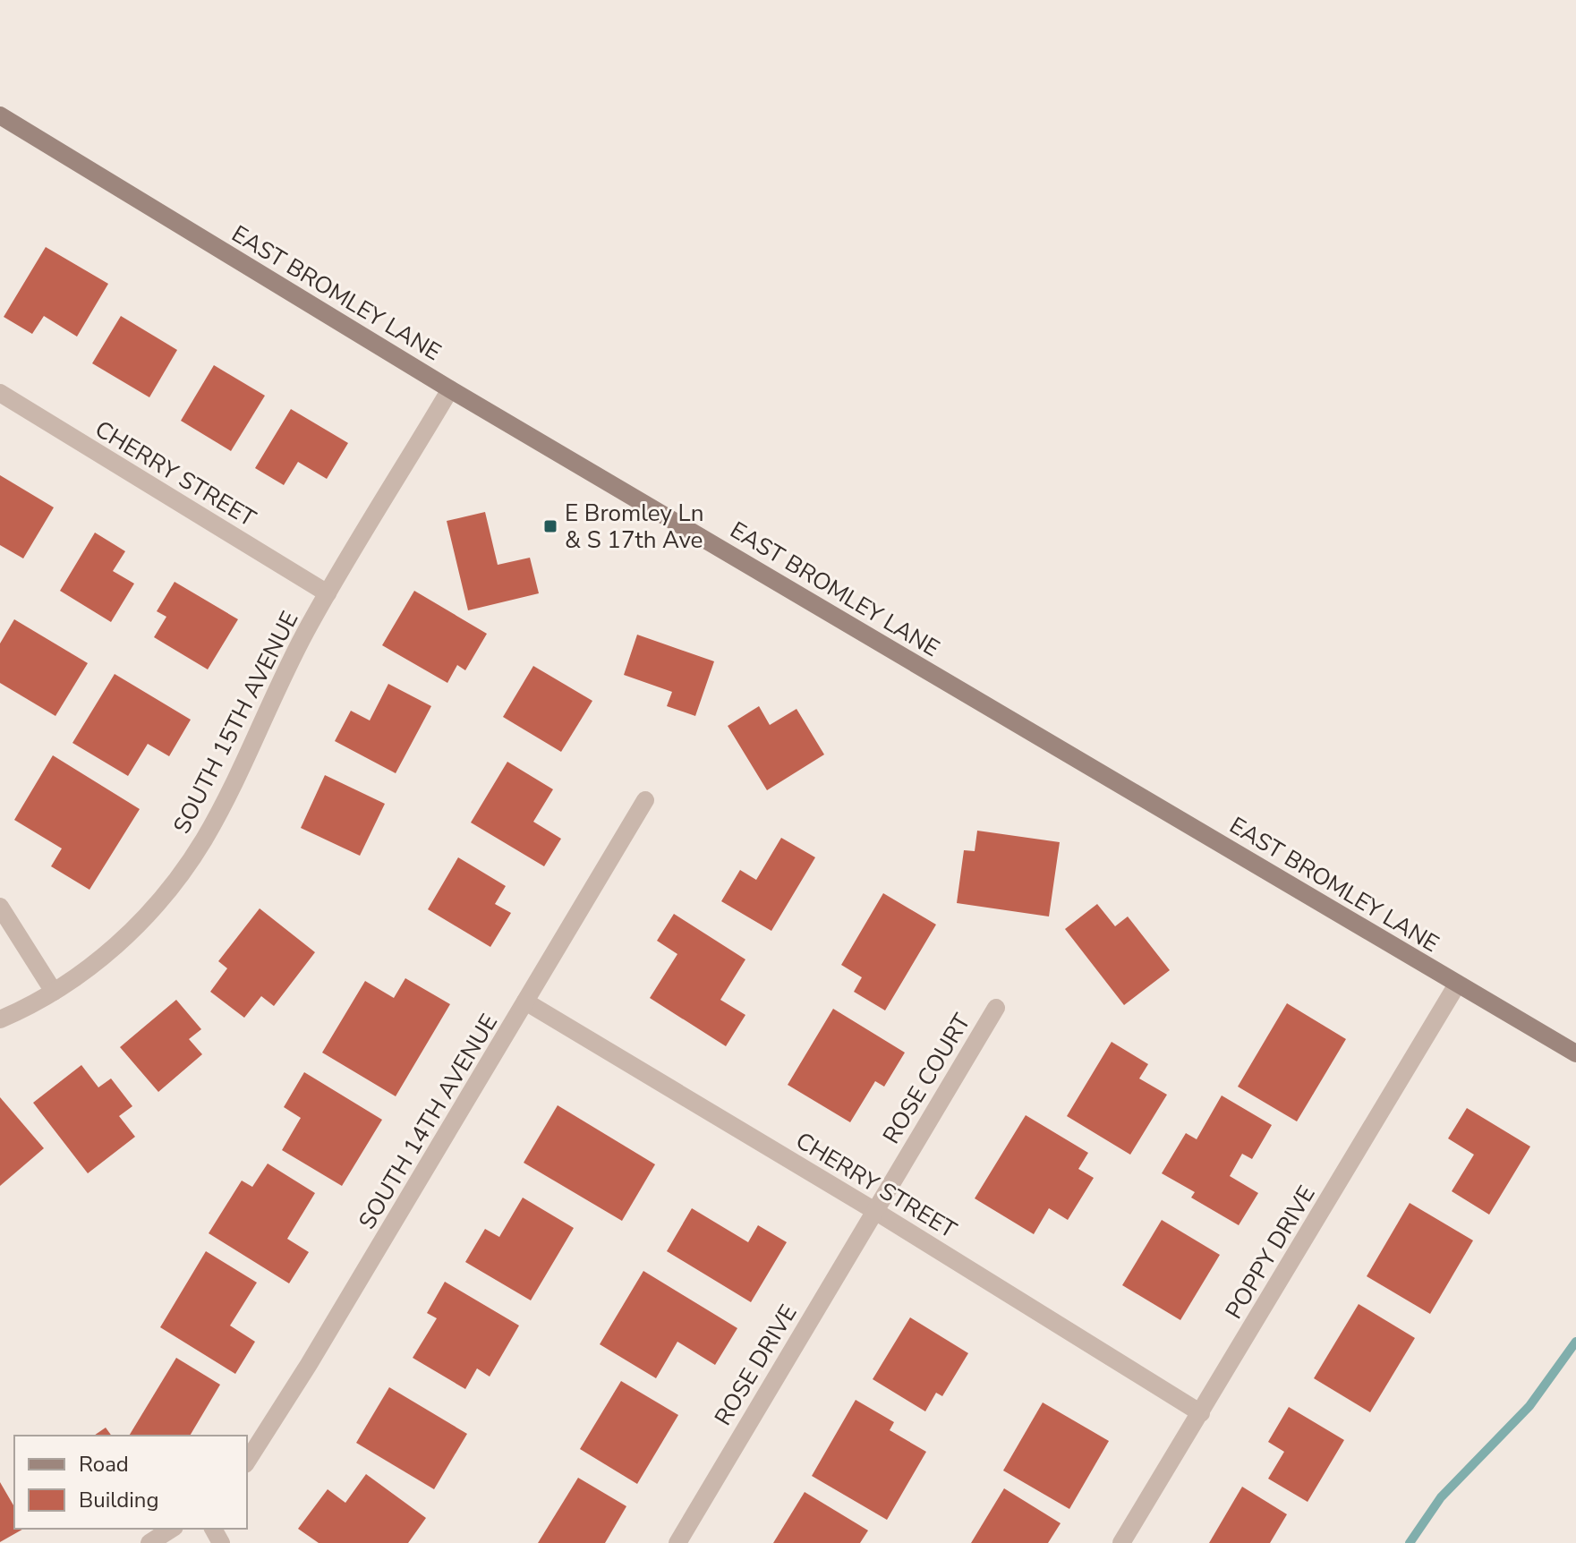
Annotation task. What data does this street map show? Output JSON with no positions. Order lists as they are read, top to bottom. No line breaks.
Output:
{"streets":{"main road":["EAST BROMLEY LANE"],"street":["CHERRY STREET","SOUTH 15TH AVENUE","ROSE COURT","SOUTH 14TH AVENUE","POPPY DRIVE","ROSE DRIVE"]},"crossings":[["EAST BROMLEY LANE","SOUTH 15TH AVENUE"],["EAST BROMLEY LANE","POPPY DRIVE"],["CHERRY STREET","SOUTH 15TH AVENUE"],["CHERRY STREET","ROSE COURT"],["CHERRY STREET","SOUTH 14TH AVENUE"],["CHERRY STREET","POPPY DRIVE"],["CHERRY STREET","ROSE DRIVE"],["ROSE COURT","ROSE DRIVE"]],"places":{"transit":["E Bromley Ln & S 17th Ave"]},"legend":["Road","Building"]}
